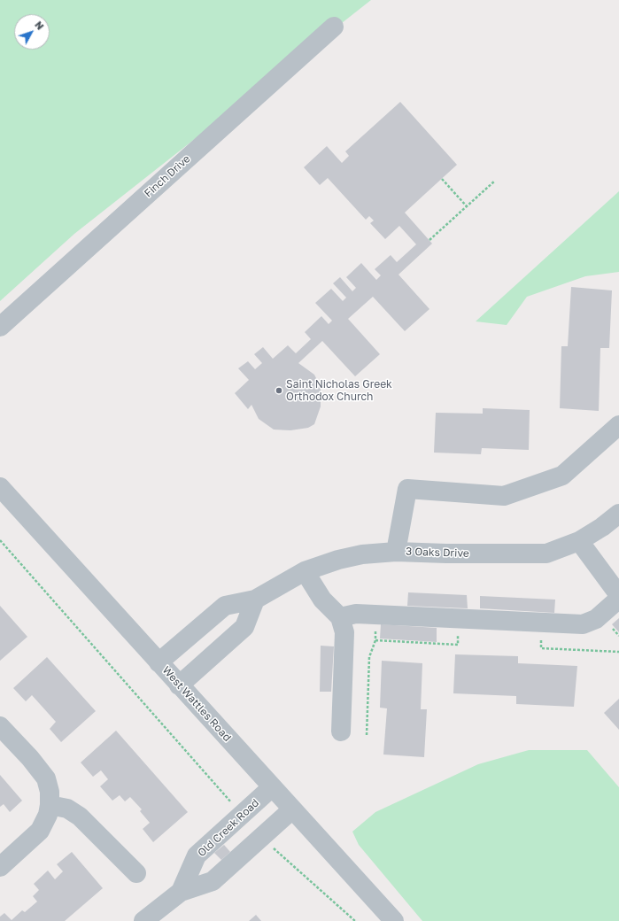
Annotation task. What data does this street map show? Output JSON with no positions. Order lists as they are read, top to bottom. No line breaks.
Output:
{"streets":{"street":["Finch Drive","3 Oaks Drive","West Wattles Road","Old Creek Road"]},"crossings":[["3 Oaks Drive","West Wattles Road"],["West Wattles Road","Old Creek Road"]],"places":["Saint Nicholas Greek Orthodox Church"],"north":"top right"}
